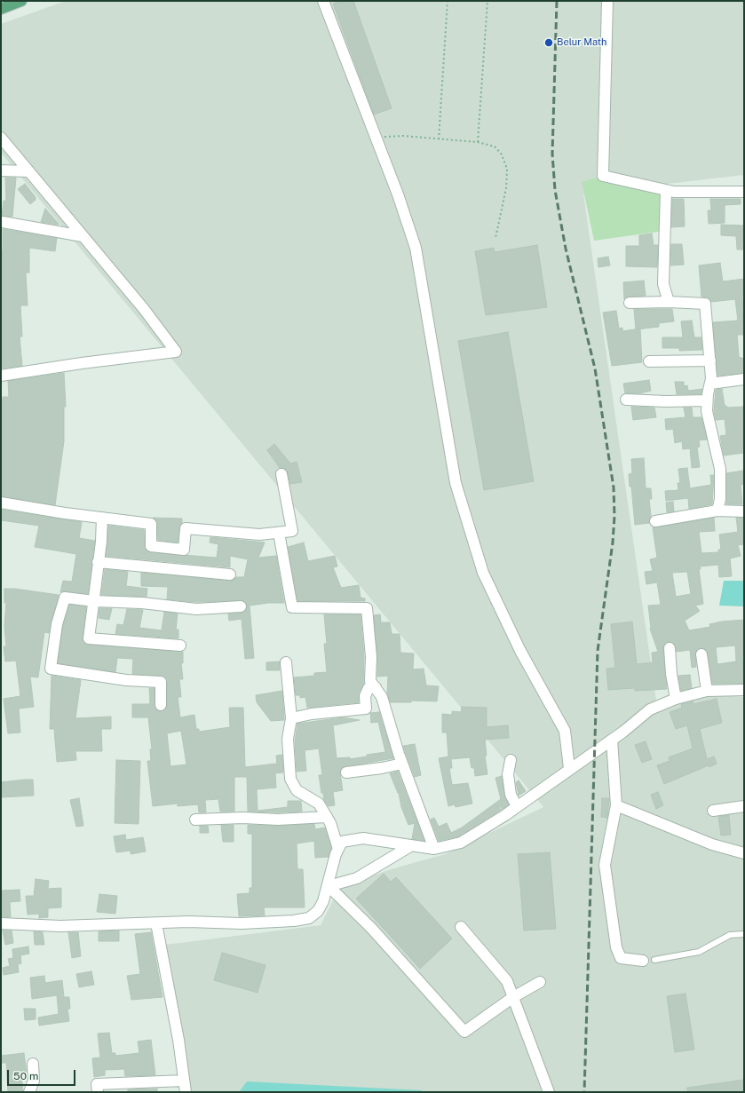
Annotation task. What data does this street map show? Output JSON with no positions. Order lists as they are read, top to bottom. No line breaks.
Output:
{"places":["Belur Math"],"scale_bar":"50 m"}
